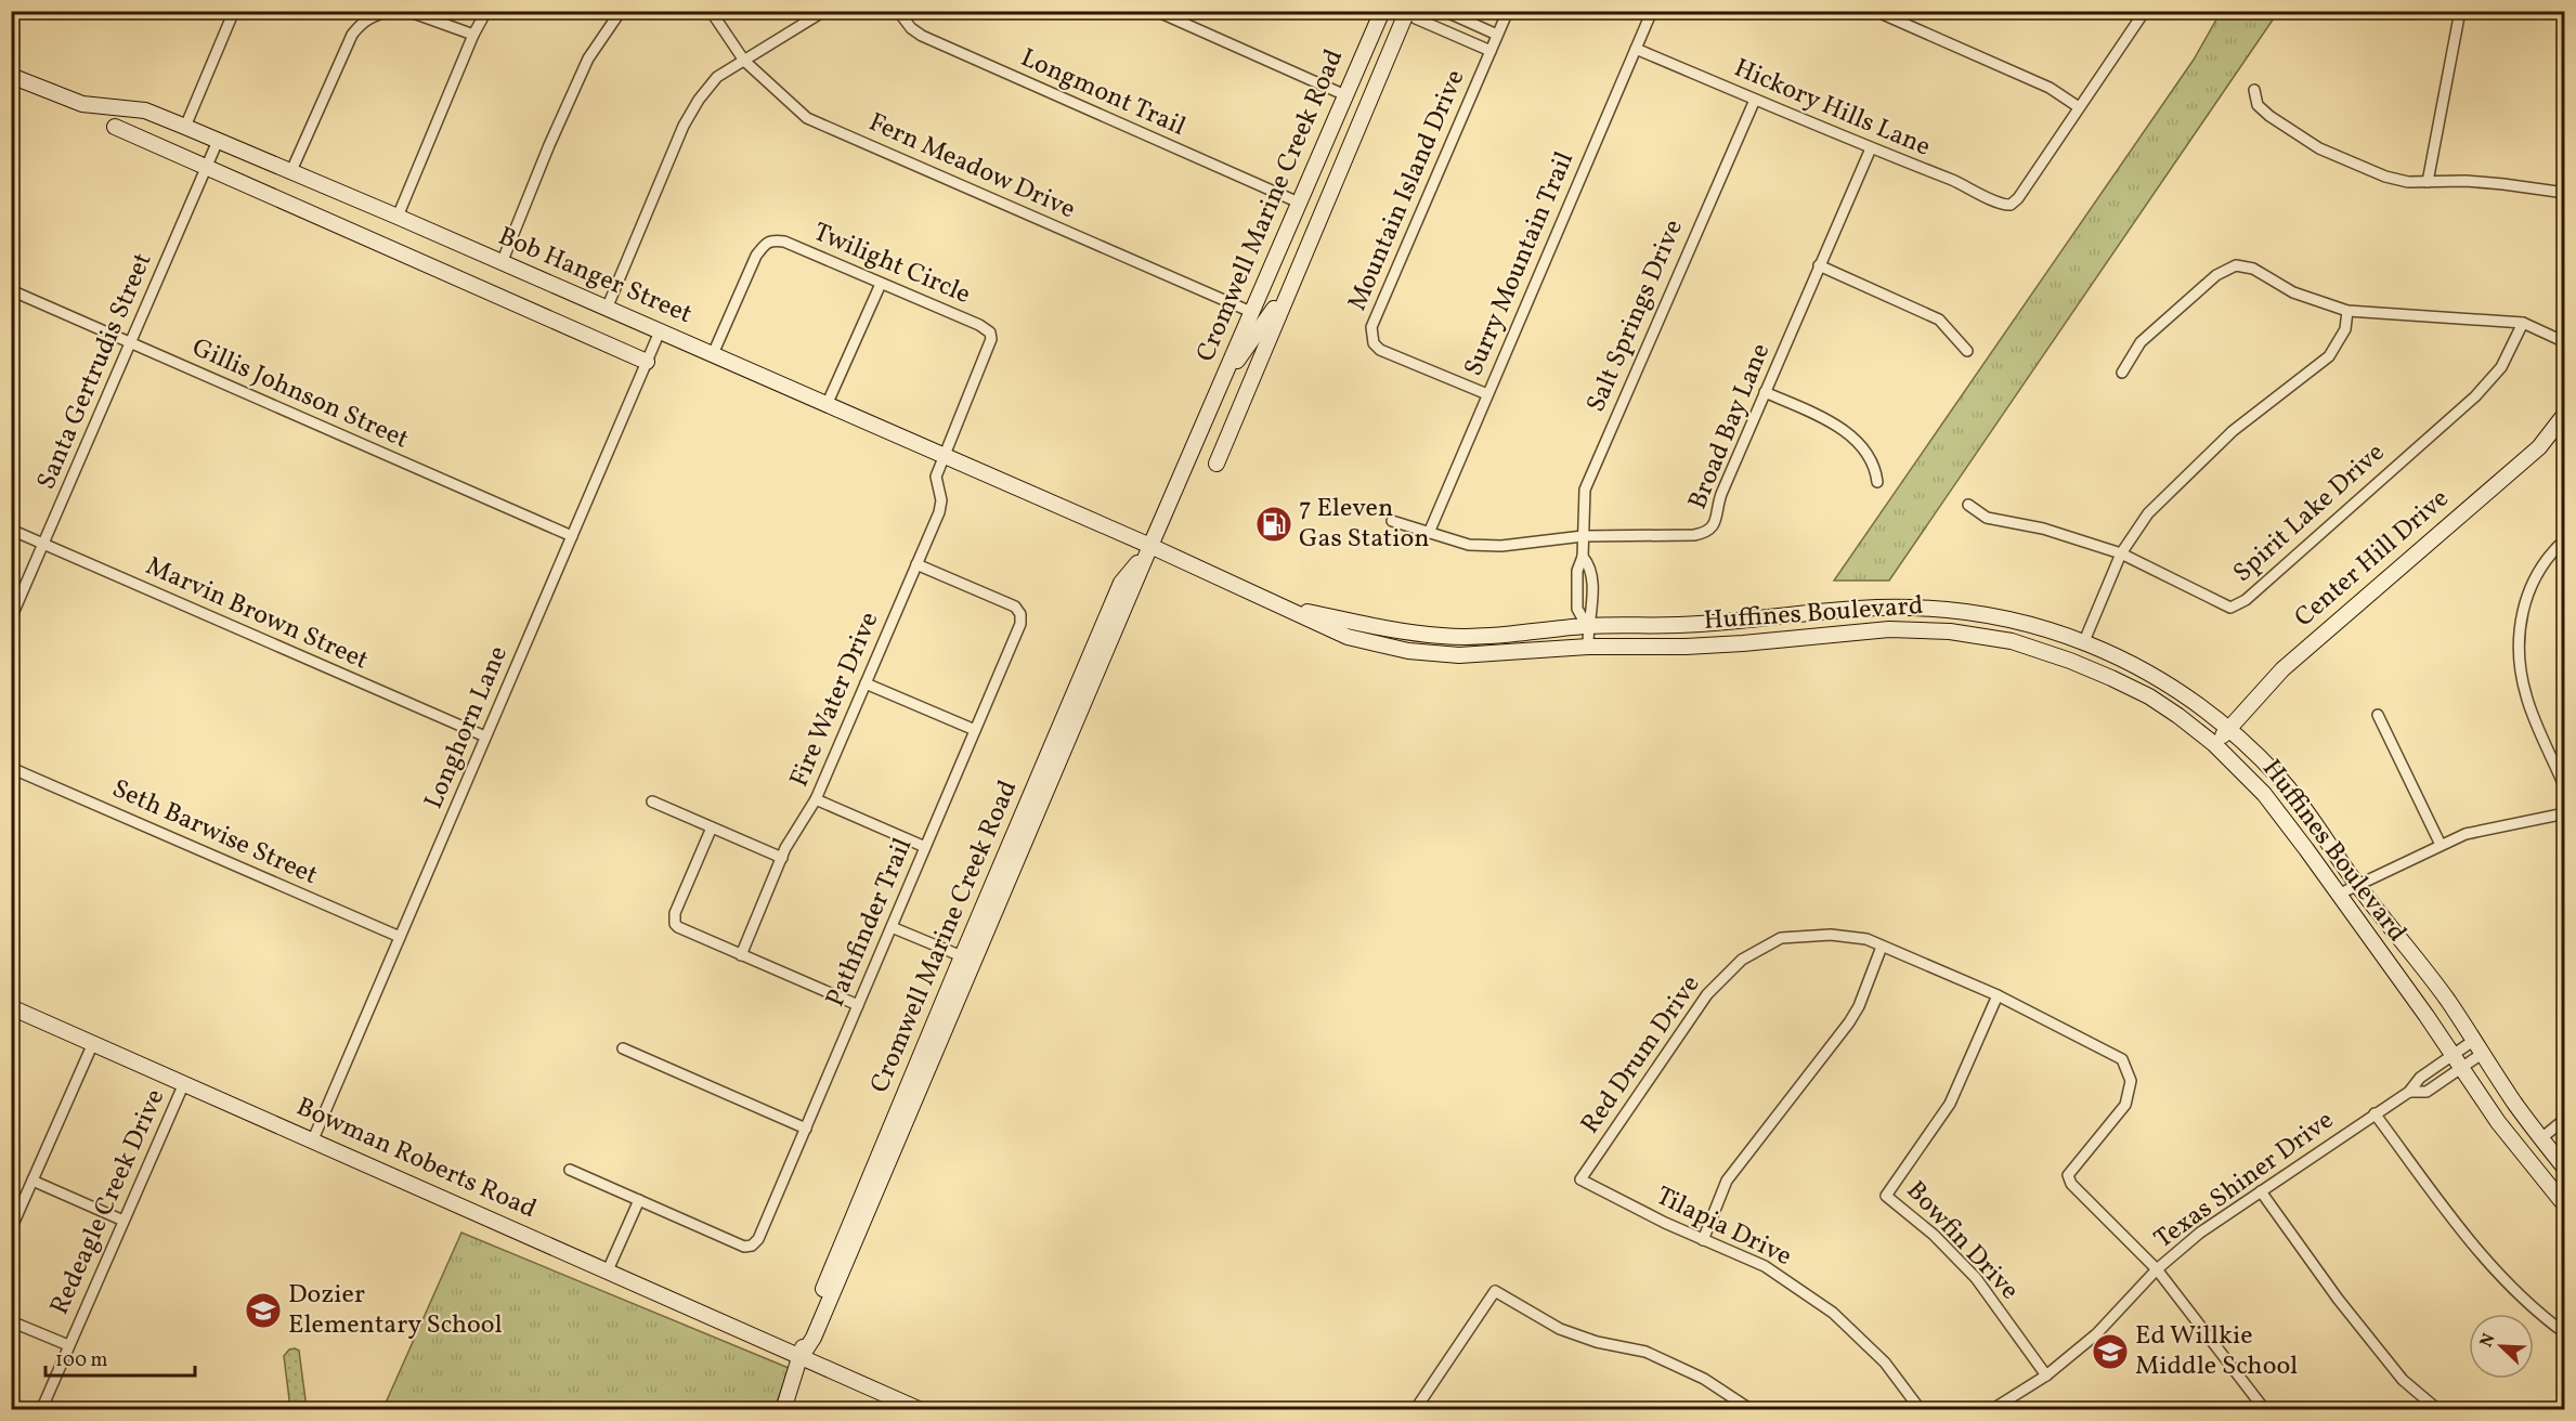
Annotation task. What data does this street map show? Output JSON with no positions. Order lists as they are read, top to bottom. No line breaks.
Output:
{"streets":{"main road":["Cromwell Marine Creek Road","Bob Hanger Street","Center Hill Drive","Huffines Boulevard","Bowman Roberts Road"],"street":["Longmont Trail","Hickory Hills Lane","Fern Meadow Drive","Mountain Island Drive","Twilight Circle","Surry Mountain Trail","Salt Springs Drive","Santa Gertrudis Street","Gillis Johnson Street","Broad Bay Lane","Spirit Lake Drive","Marvin Brown Street","Fire Water Drive","Longhorn Lane","Seth Barwise Street","Pathfinder Trail","Red Drum Drive","Texas Shiner Drive","Redeagle Creek Drive","Tilapia Drive","Bowfin Drive"]},"crossings":[["Longmont Trail","Cromwell Marine Creek Road"],["Hickory Hills Lane","Surry Mountain Trail"],["Hickory Hills Lane","Salt Springs Drive"],["Hickory Hills Lane","Broad Bay Lane"],["Fern Meadow Drive","Cromwell Marine Creek Road"],["Mountain Island Drive","Surry Mountain Trail"],["Cromwell Marine Creek Road","Bob Hanger Street"],["Cromwell Marine Creek Road","Huffines Boulevard"],["Cromwell Marine Creek Road","Bowman Roberts Road"],["Twilight Circle","Bob Hanger Street"],["Twilight Circle","Fire Water Drive"],["Surry Mountain Trail","Broad Bay Lane"],["Bob Hanger Street","Santa Gertrudis Street"],["Bob Hanger Street","Huffines Boulevard"],["Bob Hanger Street","Fire Water Drive"],["Bob Hanger Street","Longhorn Lane"],["Salt Springs Drive","Broad Bay Lane"],["Salt Springs Drive","Huffines Boulevard"],["Santa Gertrudis Street","Gillis Johnson Street"],["Santa Gertrudis Street","Marvin Brown Street"],["Gillis Johnson Street","Longhorn Lane"],["Center Hill Drive","Huffines Boulevard"],["Marvin Brown Street","Longhorn Lane"],["Huffines Boulevard","Texas Shiner Drive"],["Fire Water Drive","Pathfinder Trail"],["Longhorn Lane","Seth Barwise Street"],["Longhorn Lane","Bowman Roberts Road"],["Red Drum Drive","Texas Shiner Drive"],["Red Drum Drive","Tilapia Drive"],["Red Drum Drive","Bowfin Drive"],["Bowman Roberts Road","Redeagle Creek Drive"],["Texas Shiner Drive","Bowfin Drive"]],"places":{"fuel station":["7 Eleven Gas Station"],"school or university":["Dozier Elementary School","Ed Willkie Middle School"]},"scale_bar":"100 m","north":"top left"}
